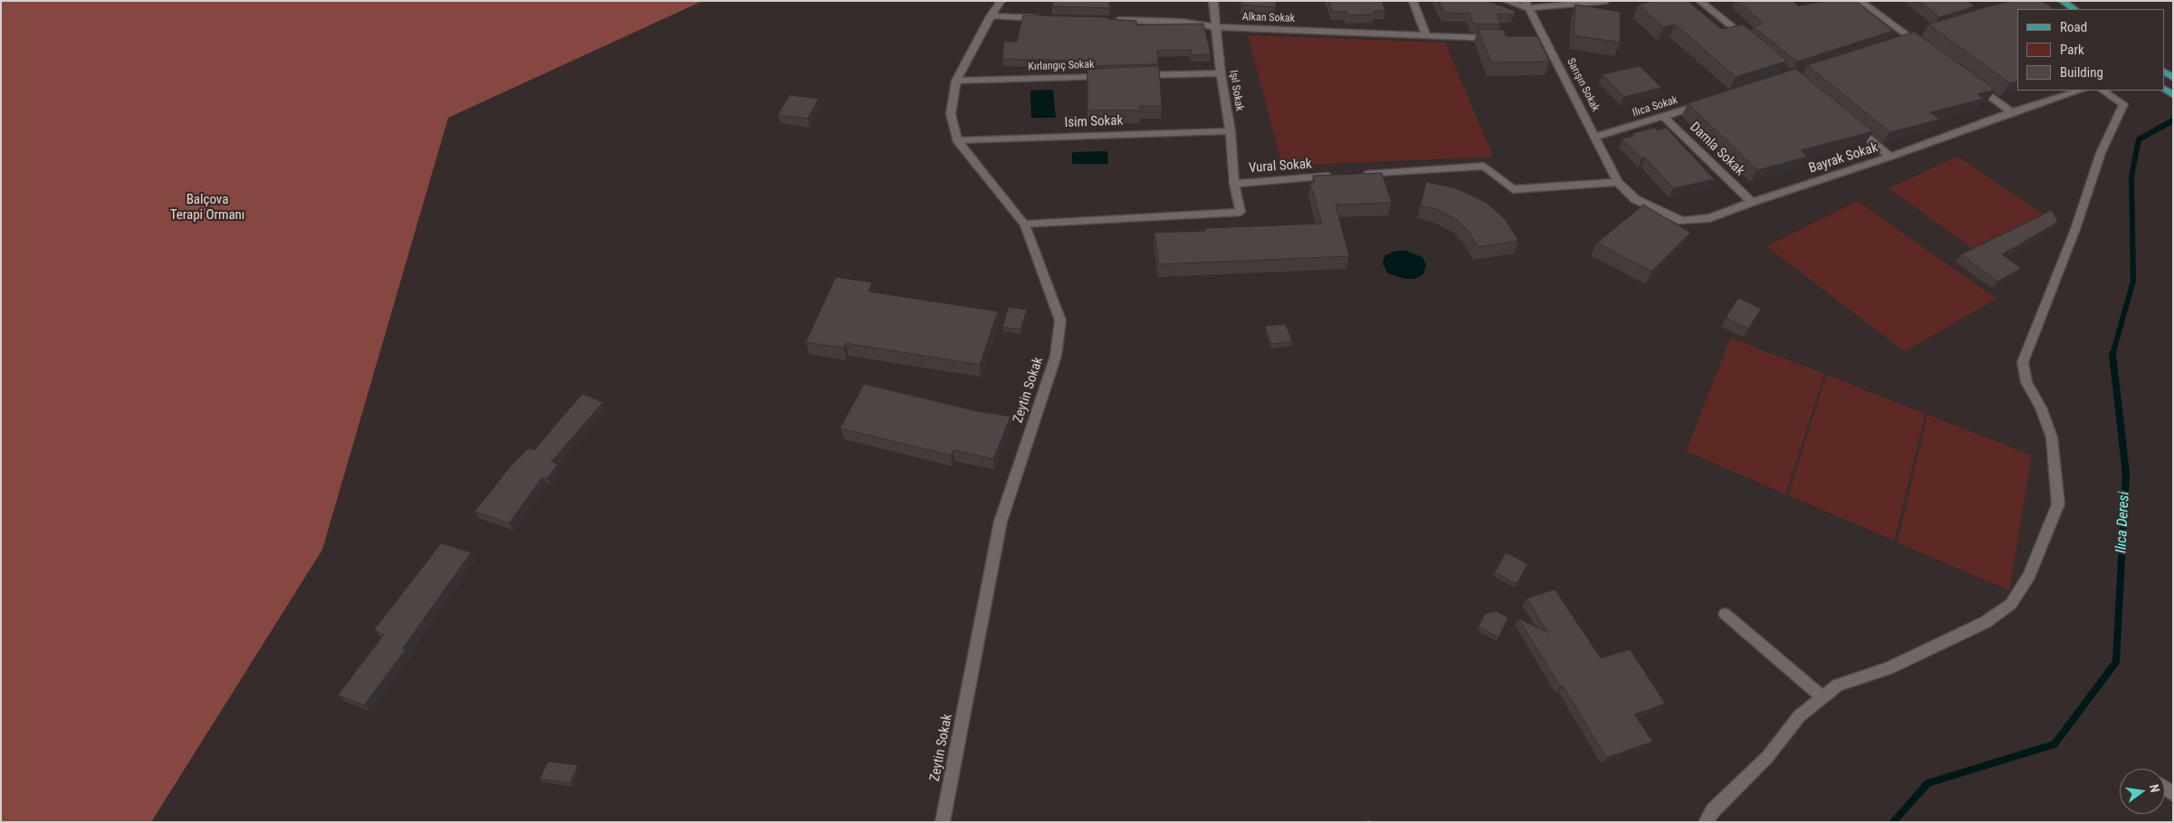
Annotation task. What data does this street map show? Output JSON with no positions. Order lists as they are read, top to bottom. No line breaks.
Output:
{"streets":{"street":["Alkan Sokak","Kırlangıç Sokak","Sarışın Sokak","Işıl Sokak","Ilıca Sokak","Isim Sokak","Damla Sokak","Bayrak Sokak","Vural Sokak","Zeytin Sokak"]},"crossings":[["Alkan Sokak","Işıl Sokak"],["Kırlangıç Sokak","Zeytin Sokak"],["Sarışın Sokak","Ilıca Sokak"],["Sarışın Sokak","Bayrak Sokak"],["Işıl Sokak","Isim Sokak"],["Işıl Sokak","Vural Sokak"],["Ilıca Sokak","Damla Sokak"],["Isim Sokak","Zeytin Sokak"],["Damla Sokak","Bayrak Sokak"],["Vural Sokak","Zeytin Sokak"]],"water":["Ilıca Deresi"],"parks":["Balçova Terapi Ormanı"],"legend":["Road","Park","Building"],"north":"right"}
